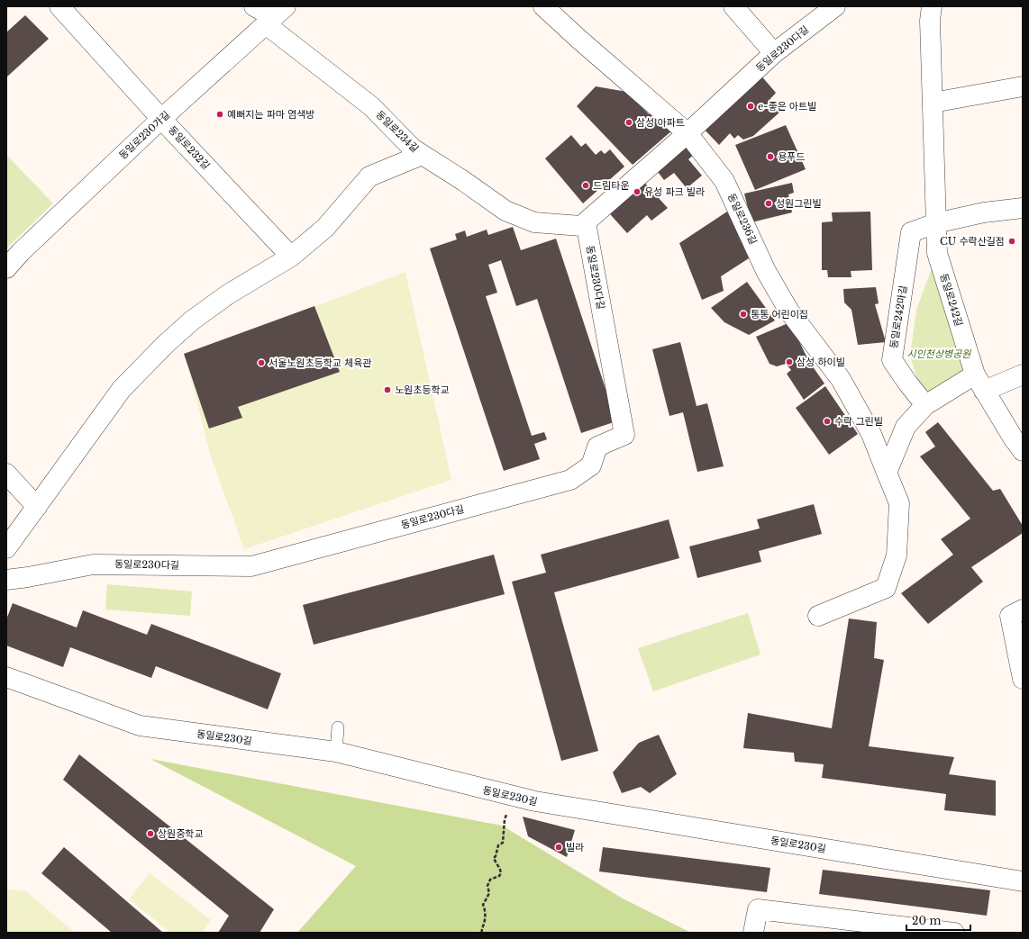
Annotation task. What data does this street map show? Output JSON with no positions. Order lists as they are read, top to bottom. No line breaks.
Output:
{"streets":{"street":["동일로230다길","동일로234길","동일로230가길","동일로232길","동일로236길","동일로242길","동일로242마길","동일로230길"]},"crossings":[["동일로230다길","동일로234길"],["동일로230다길","동일로236길"],["동일로234길","동일로230가길"],["동일로230가길","동일로232길"],["동일로242길","동일로242마길"]],"parks":["시인천상병공원"],"places":["e-좋은 아트빌","예뻐지는 파마 염색방","삼성 아파트","용푸드","드림타운","유성 파크 빌라","성원그린빌","CU 수락산길점","통통 어린이집","삼성 하이빌","서울노원초등학교 체육관","노원초등학교","수락 그린빌","상원중학교","빌라"],"scale_bar":"20 m"}
